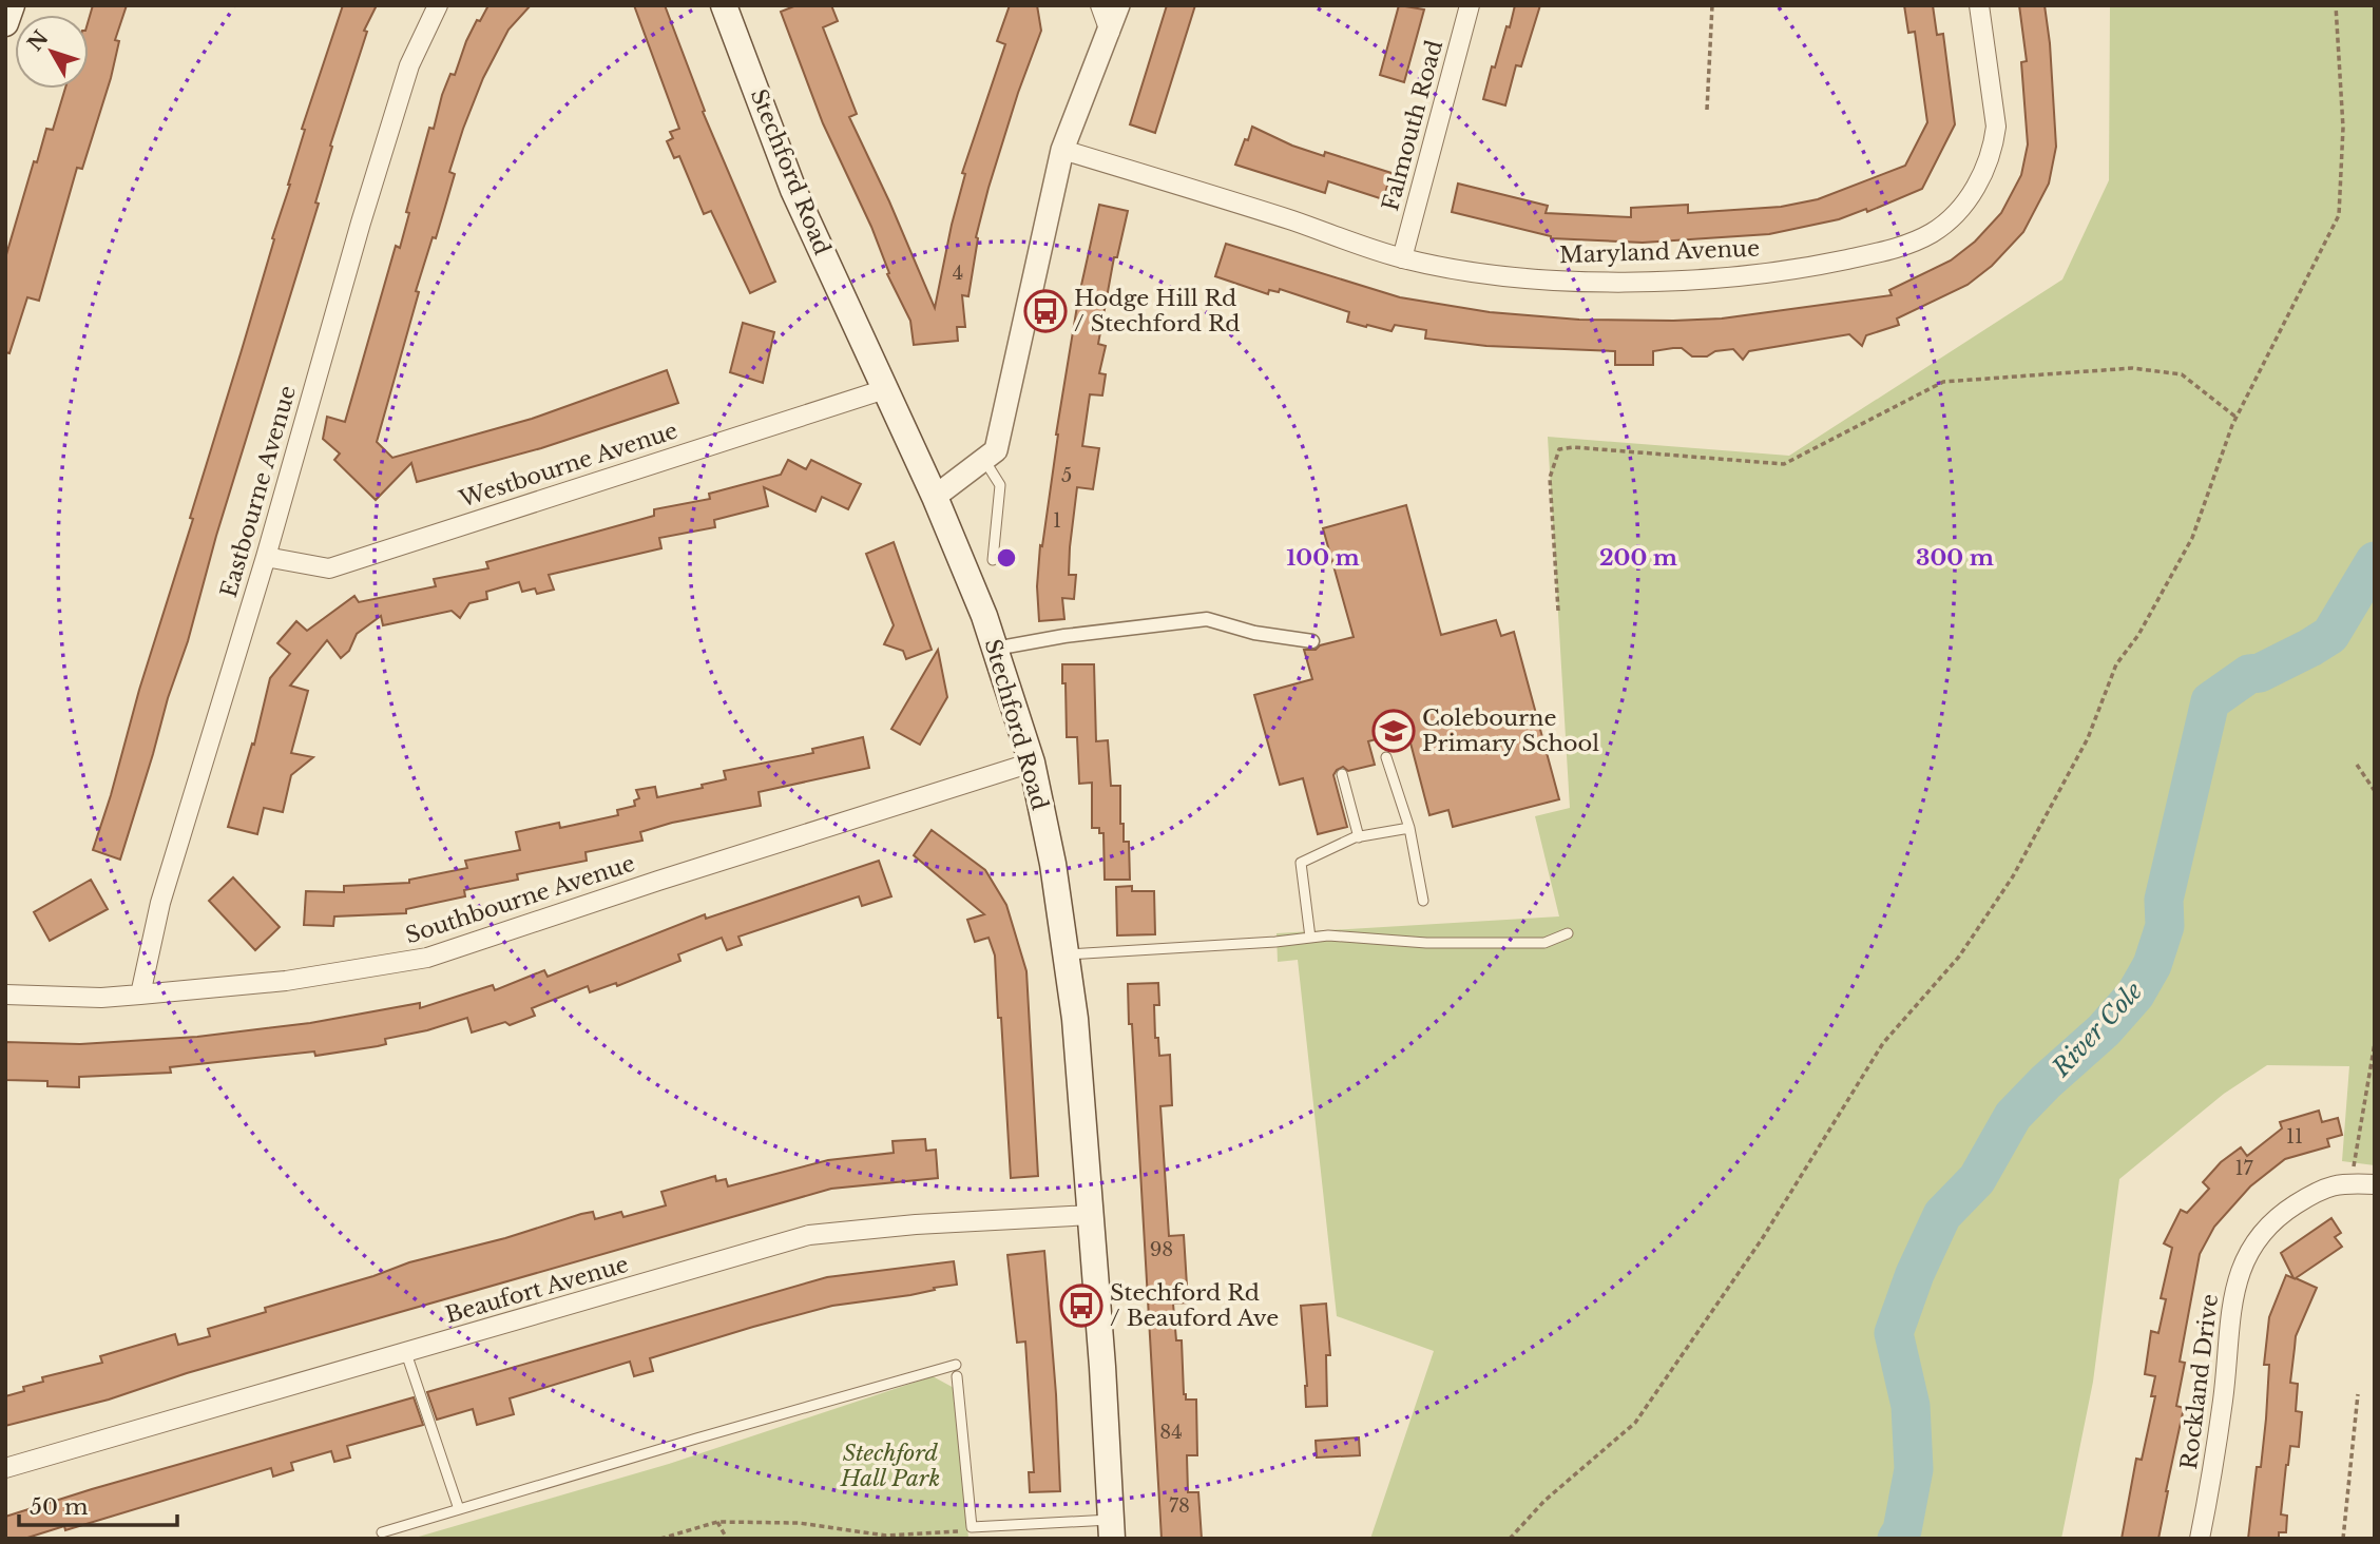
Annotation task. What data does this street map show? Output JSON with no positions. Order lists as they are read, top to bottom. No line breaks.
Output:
{"streets":{"main road":["Stechford Road"],"street":["Falmouth Road","Maryland Avenue","Westbourne Avenue","Eastbourne Avenue","Southbourne Avenue","Beaufort Avenue","Rockland Drive"]},"crossings":[["Falmouth Road","Maryland Avenue"],["Stechford Road","Westbourne Avenue"],["Stechford Road","Southbourne Avenue"],["Stechford Road","Beaufort Avenue"],["Westbourne Avenue","Eastbourne Avenue"],["Eastbourne Avenue","Southbourne Avenue"]],"water":["River Cole"],"parks":["Stechford Hall Park"],"places":{"bus stop":["Hodge Hill Rd / Stechford Rd","Stechford Rd / Beauford Ave"],"school or university":["Colebourne Primary School"]},"house_numbers":["4","5","1","11","17","98","84","78"],"scale_bar":"50 m","north":"top left","rings":["100 m","200 m","300 m"]}
